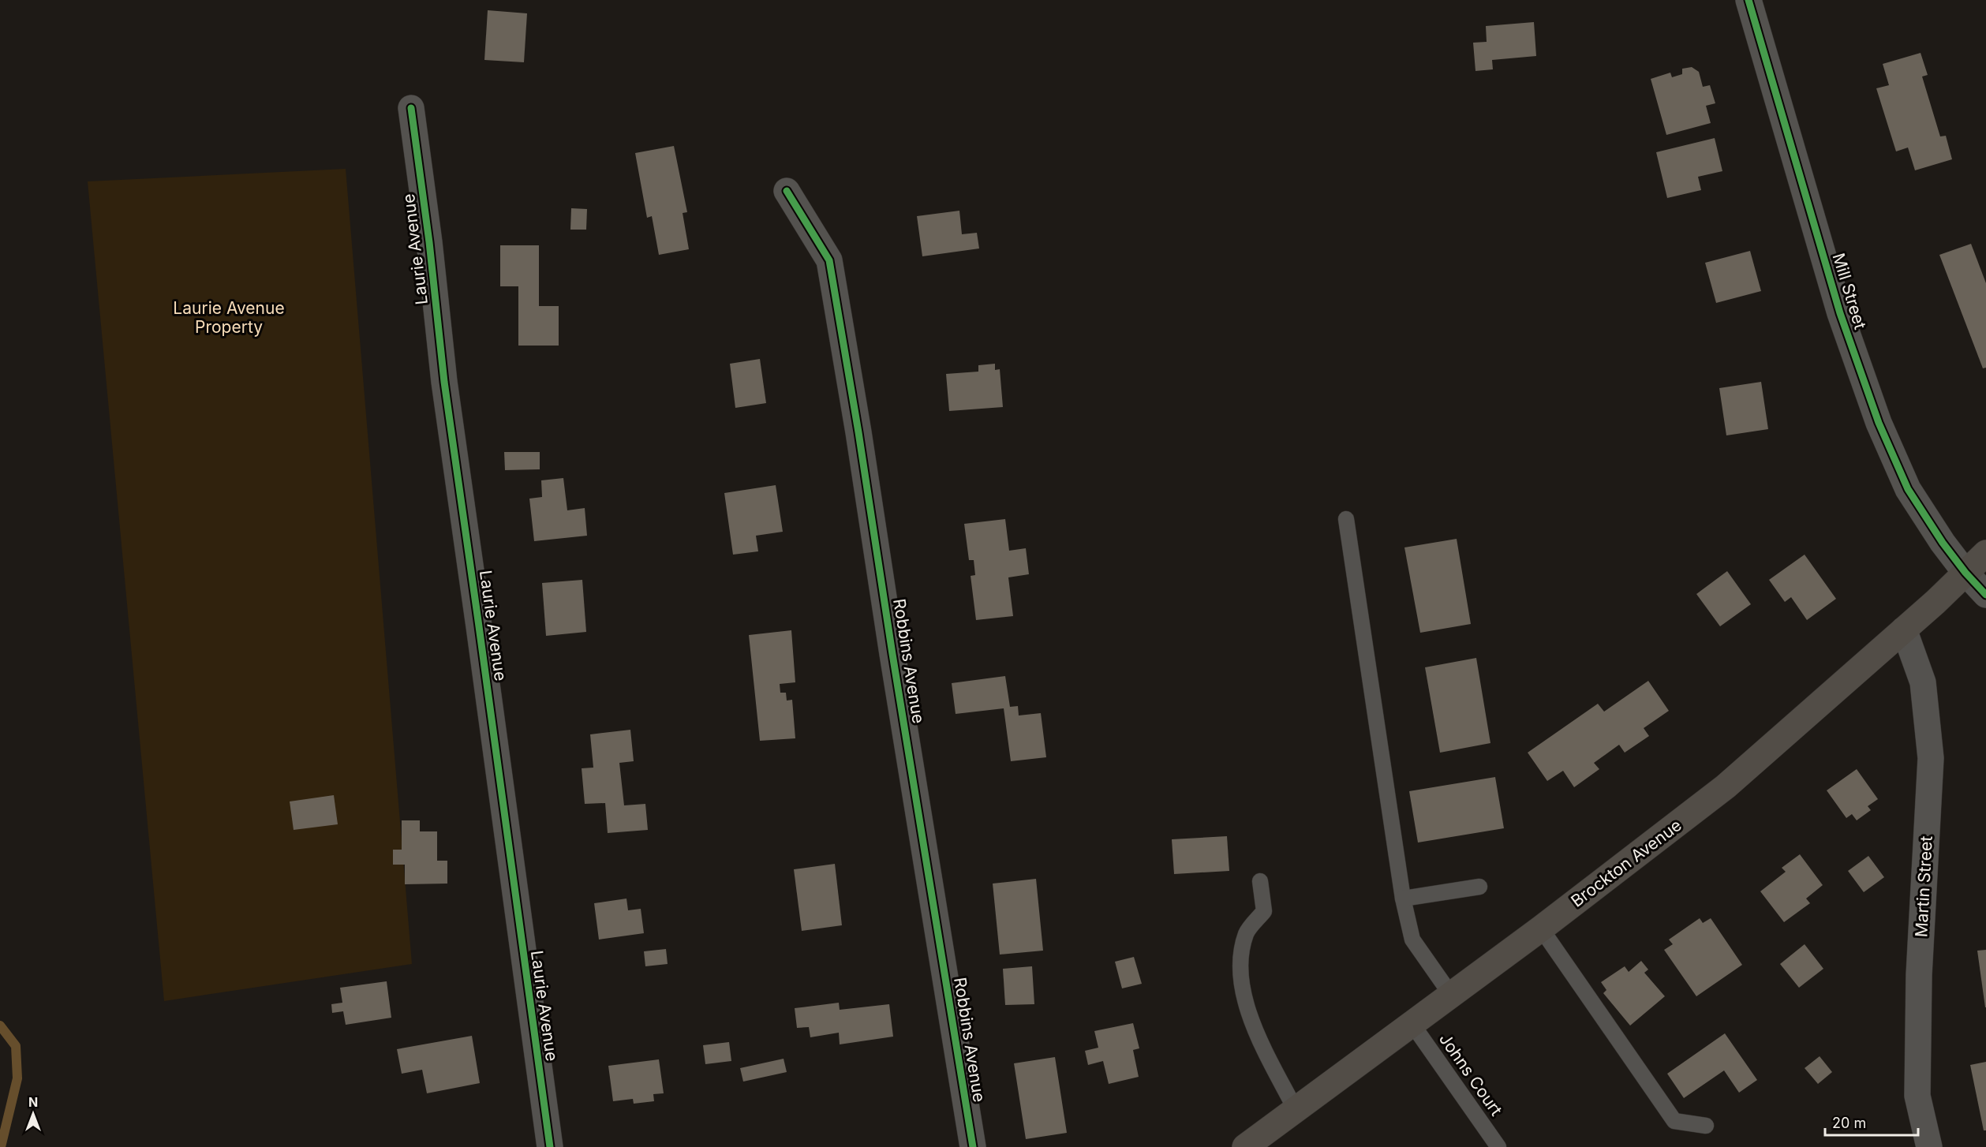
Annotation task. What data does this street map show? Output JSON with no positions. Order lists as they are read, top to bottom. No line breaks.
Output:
{"streets":{"main road":["Brockton Avenue"],"street":["Laurie Avenue","Mill Street","Robbins Avenue","Martin Street"],"lane":["Johns Court"]},"crossings":[["Mill Street","Brockton Avenue"],["Brockton Avenue","Martin Street"],["Brockton Avenue","Johns Court"]],"parks":["Laurie Avenue Property"],"scale_bar":"20 m","north":"top"}
